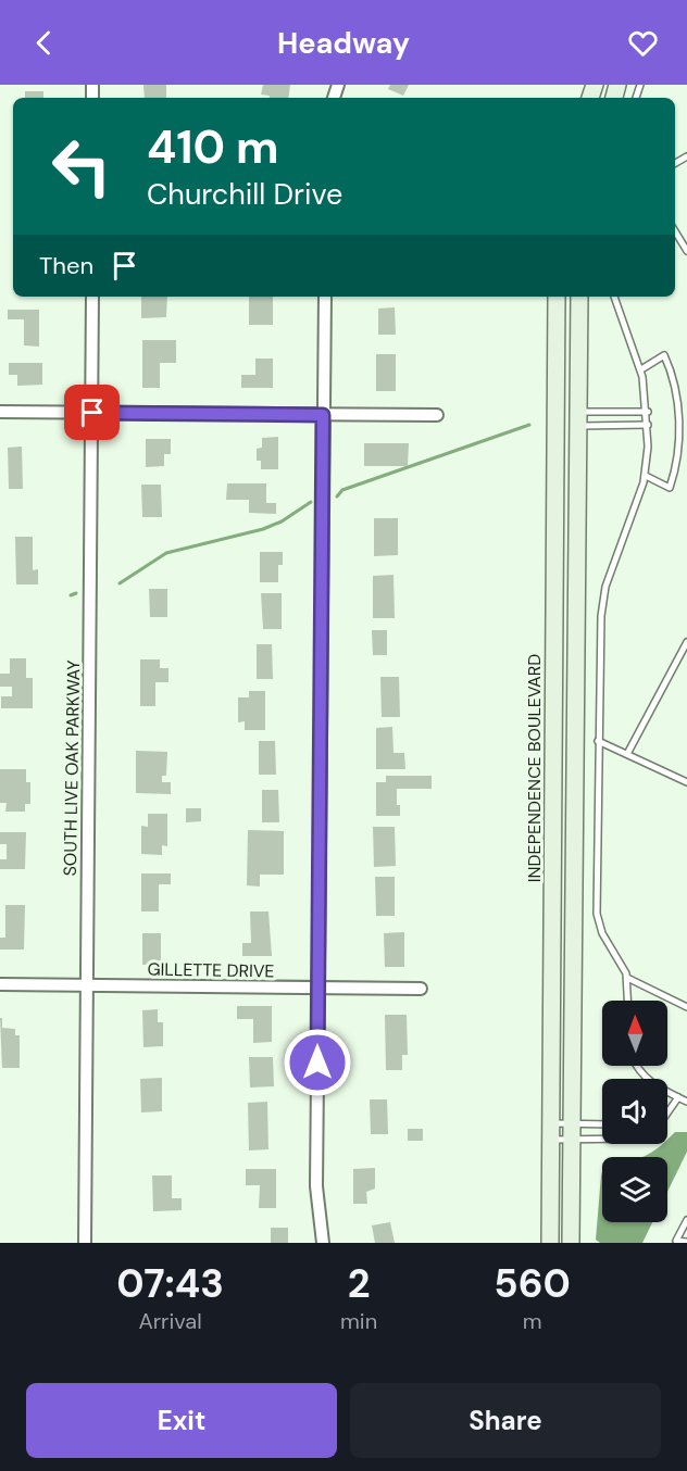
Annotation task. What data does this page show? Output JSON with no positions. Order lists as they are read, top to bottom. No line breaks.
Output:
{"streets":{"main road":["INDEPENDENCE BOULEVARD"],"street":["SOUTH LIVE OAK PARKWAY","GILLETTE DRIVE"]},"crossings":[["SOUTH LIVE OAK PARKWAY","GILLETTE DRIVE"]],"north":"top","page":{"header":"Headway","turn":["410 m","Churchill Drive"],"then":"Then","eta":["07:43","Arrival","2","min","560","m"],"buttons":["Exit","Share"]}}
